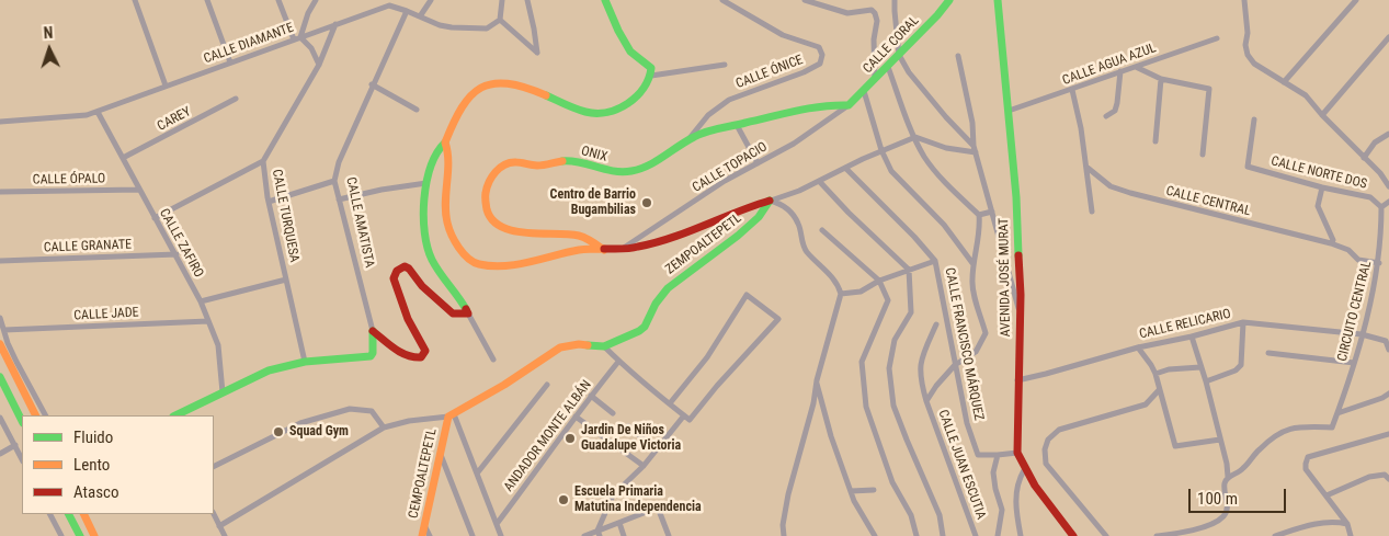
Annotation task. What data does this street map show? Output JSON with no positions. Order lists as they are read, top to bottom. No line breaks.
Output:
{"streets":{"main road":["CALLE CORAL","ONIX","CALLE AMATISTA","ZEMPOALTEPETL","AVENIDA JOSÉ MURAT","CEMPOALTEPETL"],"street":["CALLE DIAMANTE","CALLE AGUA AZUL","CALLE ÓNICE","CAREY","CALLE TOPACIO","CALLE NORTE DOS","CALLE ÓPALO","CALLE CENTRAL","CALLE TURQUESA","CALLE ZAFIRO","CALLE GRANATE","CIRCUITO CENTRAL","CALLE JADE","CALLE RELICARIO","CALLE FRANCISCO MÁRQUEZ","ANDADOR MONTE ALBÁN","CALLE JUAN ESCUTIA"]},"crossings":[["CALLE DIAMANTE","CALLE TURQUESA"],["CALLE DIAMANTE","CALLE AMATISTA"],["CALLE DIAMANTE","CALLE ZAFIRO"],["CALLE CORAL","ONIX"],["CALLE CORAL","CALLE TOPACIO"],["CALLE AGUA AZUL","AVENIDA JOSÉ MURAT"],["CALLE ÓNICE","ONIX"],["CAREY","CALLE ZAFIRO"],["ONIX","CALLE TOPACIO"],["CALLE NORTE DOS","CIRCUITO CENTRAL"],["CALLE ÓPALO","CALLE ZAFIRO"],["CALLE CENTRAL","CIRCUITO CENTRAL"],["CALLE TURQUESA","CALLE AMATISTA"],["CALLE ZAFIRO","CALLE GRANATE"],["CALLE ZAFIRO","CALLE JADE"],["ZEMPOALTEPETL","CEMPOALTEPETL"],["AVENIDA JOSÉ MURAT","CALLE RELICARIO"],["AVENIDA JOSÉ MURAT","CALLE FRANCISCO MÁRQUEZ"],["CIRCUITO CENTRAL","CALLE RELICARIO"],["CALLE FRANCISCO MÁRQUEZ","CALLE JUAN ESCUTIA"]],"places":["Centro de Barrio Bugambilias","Squad Gym","Jardin De Niños Guadalupe Victoria","Escuela Primaria Matutina Independencia"],"legend":["Fluido","Lento","Atasco"],"scale_bar":"100 m","north":"top"}
